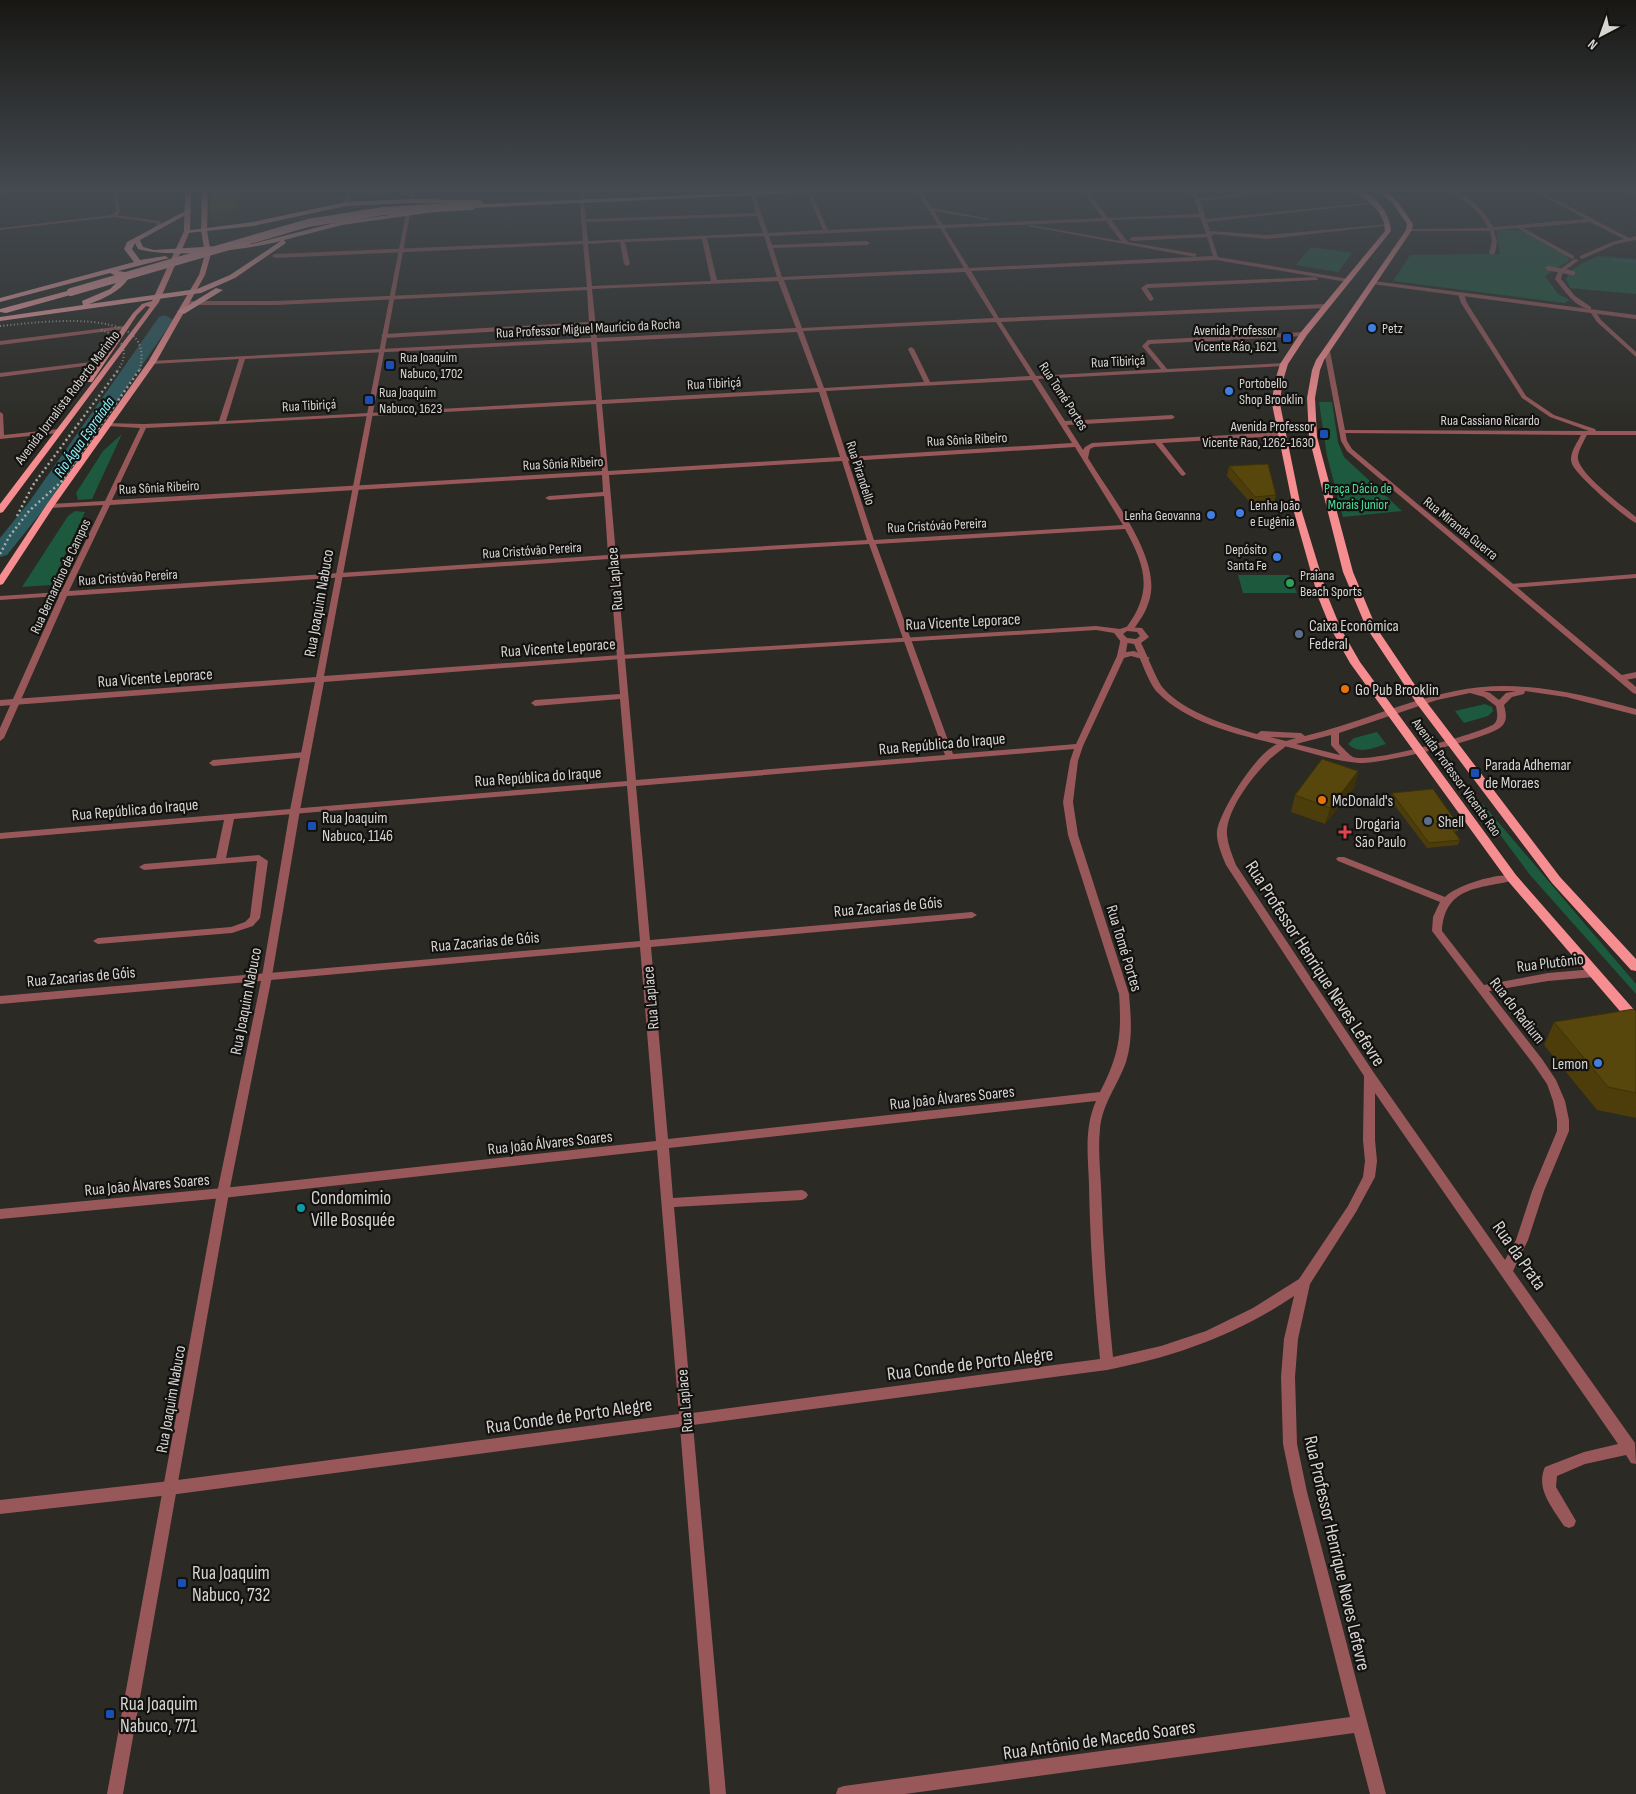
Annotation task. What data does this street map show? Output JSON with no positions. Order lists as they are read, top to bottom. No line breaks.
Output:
{"streets":{"main road":["Avenida Jornalista Roberto Marinho","Avenida Professor Vicente Rao"],"street":["Rua Professor Miguel Maurício da Rocha","Rua Tibiriçá","Rua Tomé Portes","Rua Cassiano Ricardo","Rua Sônia Ribeiro","Rua Pirandello","Rua Cristóvão Pereira","Rua Miranda Guerra","Rua Bernardino de Campos","Rua Laplace","Rua Joaquim Nabuco","Rua Vicente Leporace","Rua República do Iraque","Rua Zacarias de Góis","Rua Plutônio","Rua Professor Henrique Neves Lefevre","Rua do Radium","Rua João Álvares Soares","Rua da Prata","Rua Conde de Porto Alegre","Rua Antônio de Macedo Soares"]},"crossings":[["Rua Professor Miguel Maurício da Rocha","Rua Tomé Portes"],["Rua Professor Miguel Maurício da Rocha","Rua Pirandello"],["Rua Professor Miguel Maurício da Rocha","Rua Laplace"],["Rua Professor Miguel Maurício da Rocha","Rua Joaquim Nabuco"],["Rua Professor Miguel Maurício da Rocha","Avenida Professor Vicente Rao"],["Rua Tibiriçá","Rua Tomé Portes"],["Rua Tibiriçá","Rua Pirandello"],["Rua Tibiriçá","Rua Bernardino de Campos"],["Rua Tibiriçá","Rua Laplace"],["Rua Tibiriçá","Rua Joaquim Nabuco"],["Rua Tibiriçá","Avenida Professor Vicente Rao"],["Rua Tomé Portes","Rua Sônia Ribeiro"],["Rua Tomé Portes","Rua Cristóvão Pereira"],["Rua Tomé Portes","Rua Vicente Leporace"],["Rua Tomé Portes","Rua República do Iraque"],["Rua Tomé Portes","Rua João Álvares Soares"],["Rua Tomé Portes","Rua Conde de Porto Alegre"],["Rua Cassiano Ricardo","Rua Miranda Guerra"],["Rua Sônia Ribeiro","Rua Pirandello"],["Rua Sônia Ribeiro","Rua Bernardino de Campos"],["Rua Sônia Ribeiro","Rua Laplace"],["Rua Sônia Ribeiro","Rua Joaquim Nabuco"],["Rua Pirandello","Rua Cristóvão Pereira"],["Rua Pirandello","Rua Vicente Leporace"],["Rua Pirandello","Rua República do Iraque"],["Rua Cristóvão Pereira","Rua Bernardino de Campos"],["Rua Cristóvão Pereira","Rua Laplace"],["Rua Cristóvão Pereira","Rua Joaquim Nabuco"],["Rua Miranda Guerra","Avenida Professor Vicente Rao"],["Rua Bernardino de Campos","Rua Vicente Leporace"],["Rua Laplace","Rua Vicente Leporace"],["Rua Laplace","Rua República do Iraque"],["Rua Laplace","Rua Zacarias de Góis"],["Rua Laplace","Rua João Álvares Soares"],["Rua Laplace","Rua Conde de Porto Alegre"],["Rua Joaquim Nabuco","Rua Vicente Leporace"],["Rua Joaquim Nabuco","Rua República do Iraque"],["Rua Joaquim Nabuco","Rua Zacarias de Góis"],["Rua Joaquim Nabuco","Rua João Álvares Soares"],["Rua Joaquim Nabuco","Rua Conde de Porto Alegre"],["Avenida Professor Vicente Rao","Rua Plutônio"],["Rua Plutônio","Rua do Radium"],["Rua Professor Henrique Neves Lefevre","Rua da Prata"],["Rua Professor Henrique Neves Lefevre","Rua Conde de Porto Alegre"],["Rua Professor Henrique Neves Lefevre","Rua Antônio de Macedo Soares"],["Rua do Radium","Rua da Prata"]],"water":["Rio Água Espraiada"],"parks":["Praça Dácio de Morais Junior"],"places":{"other":["Petz","Portobello Shop Brooklin","Lenha João e Eugênia","Lenha Geovanna","Depósito Santa Fe","Praiana Beach Sports","Caixa Econômica Federal","Go Pub Brooklin","McDonald's","Shell","Lemon","Condomimio Ville Bosquée"],"transit":["Avenida Professor Vicente Ráo, 1621","Rua Joaquim Nabuco, 1702","Rua Joaquim Nabuco, 1623","Avenida Professor Vicente Rao, 1262-1630","Parada Adhemar de Moraes","Rua Joaquim Nabuco, 1146","Rua Joaquim Nabuco, 732","Rua Joaquim Nabuco, 771"],"health":["Drogaria São Paulo"]},"north":"bottom left"}
